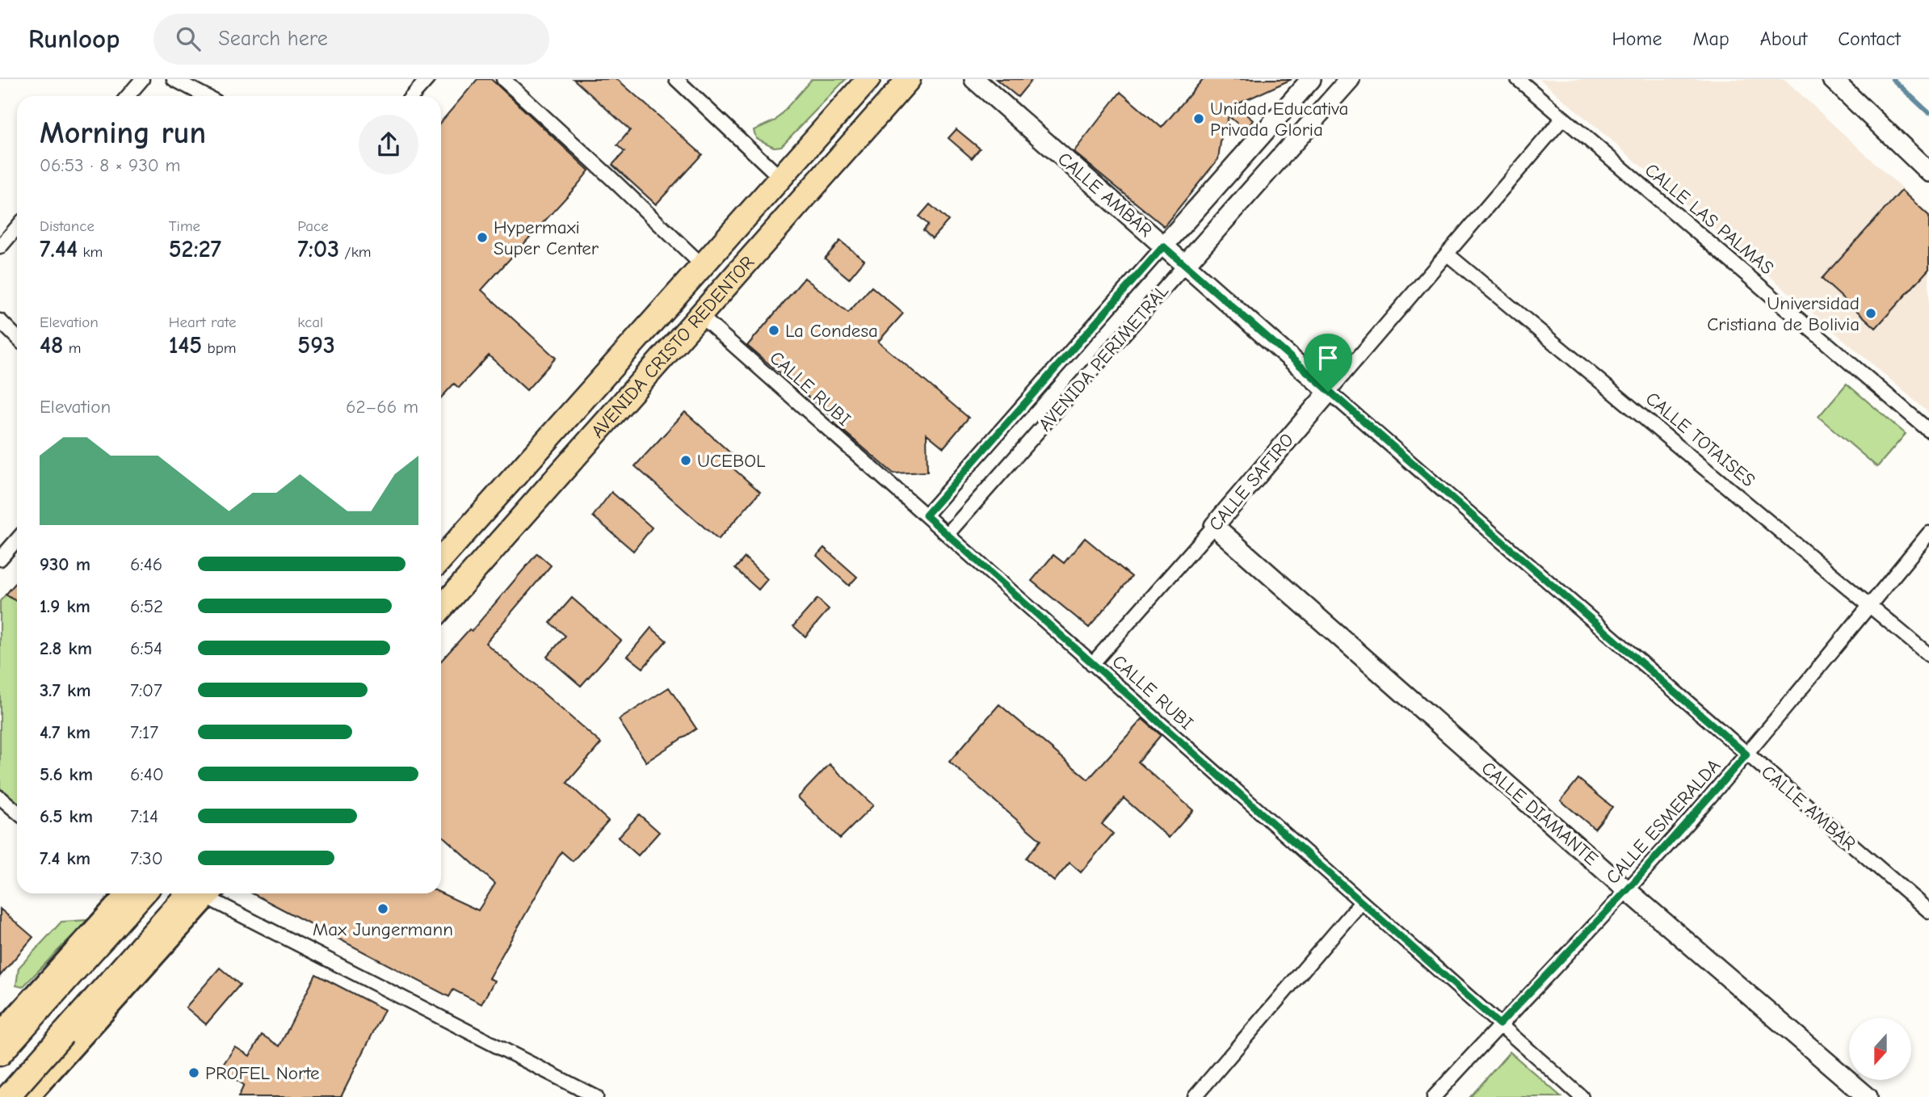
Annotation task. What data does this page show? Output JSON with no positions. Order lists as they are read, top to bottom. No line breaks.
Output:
{"streets":{"highway":["AVENIDA CRISTO REDENTOR"],"street":["CALLE AMBAR","CALLE LAS PALMAS","AVENIDA PERIMETRAL","CALLE RUBI","CALLE TOTAISES","CALLE SAFIRO","CALLE DIAMANTE","CALLE ESMERALDA"]},"crossings":[["CALLE AMBAR","AVENIDA PERIMETRAL"],["CALLE AMBAR","CALLE SAFIRO"],["CALLE AMBAR","CALLE ESMERALDA"],["CALLE LAS PALMAS","CALLE SAFIRO"],["AVENIDA CRISTO REDENTOR","CALLE RUBI"],["AVENIDA PERIMETRAL","CALLE RUBI"],["CALLE RUBI","CALLE SAFIRO"],["CALLE RUBI","CALLE ESMERALDA"],["CALLE TOTAISES","CALLE SAFIRO"],["CALLE TOTAISES","CALLE ESMERALDA"],["CALLE SAFIRO","CALLE DIAMANTE"],["CALLE DIAMANTE","CALLE ESMERALDA"]],"places":["Unidad Educativa Privada Gloria","Hypermaxi Super Center","Universidad Cristiana de Bolivia","La Condesa","UCEBOL","Max Jungermann","PROFEL Norte"],"north":"bottom","page":{"header":"Runloop","search":"Search here","nav":["Home","Map","About","Contact"],"heading":["Morning run","06:53 · 8 × 930 m"],"stats":[["Distance","7.44 km"],["Time","52:27"],["Pace","7:03 /km"],["Elevation","48 m"],["Heart rate","145 bpm"],["kcal","593"]],"chart":["Elevation","62–66 m"],"list":[{"name":"930 m","note":"6:46"},{"name":"1.9 km","note":"6:52"},{"name":"2.8 km","note":"6:54"},{"name":"3.7 km","note":"7:07"},{"name":"4.7 km","note":"7:17"},{"name":"5.6 km","note":"6:40"},{"name":"6.5 km","note":"7:14"},{"name":"7.4 km","note":"7:30"}]}}
